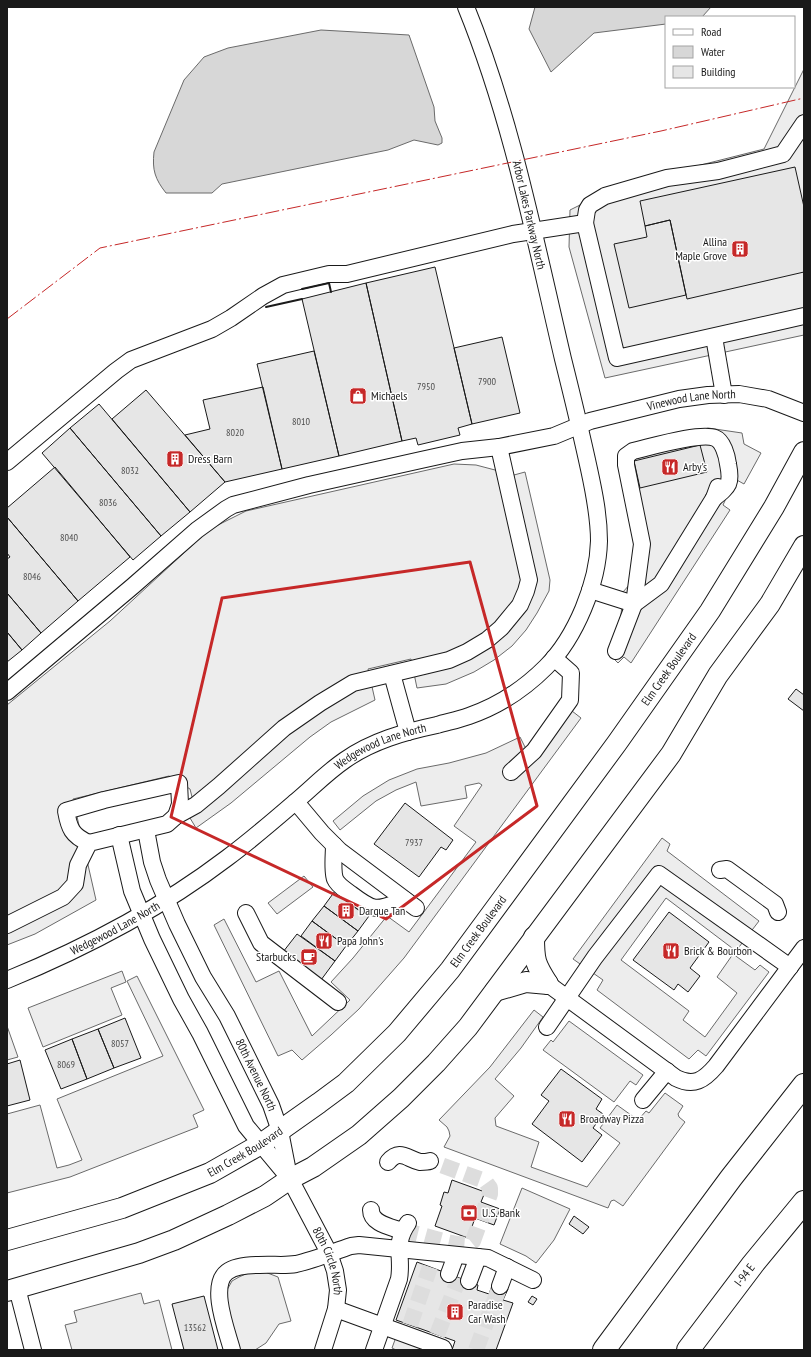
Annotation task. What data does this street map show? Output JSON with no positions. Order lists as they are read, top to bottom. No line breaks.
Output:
{"streets":{"highway":["I-94 E"],"main road":["Elm Creek Boulevard"],"street":["Arbor Lakes Parkway North","Vinewood Lane North","Wedgewood Lane North","80th Avenue North","80th Circle North"]},"crossings":[["Arbor Lakes Parkway North","Vinewood Lane North"],["Arbor Lakes Parkway North","Wedgewood Lane North"],["Vinewood Lane North","Wedgewood Lane North"],["Elm Creek Boulevard","80th Avenue North"],["Wedgewood Lane North","80th Avenue North"],["80th Avenue North","80th Circle North"]],"places":{"building":["Allina Maple Grove","Dress Barn","Darque Tan","Paradise Car Wash"],"shop":["Michaels"],"restaurant":["Arby's","Papa John's","Brick & Bourbon","Broadway Pizza"],"cafe":["Starbucks"],"bank":["U.S. Bank"]},"house_numbers":["7900","7950","8010","8020","8032","8036","8040","8046","7937","8057","8069","13562"],"legend":["Road","Water","Building"]}
